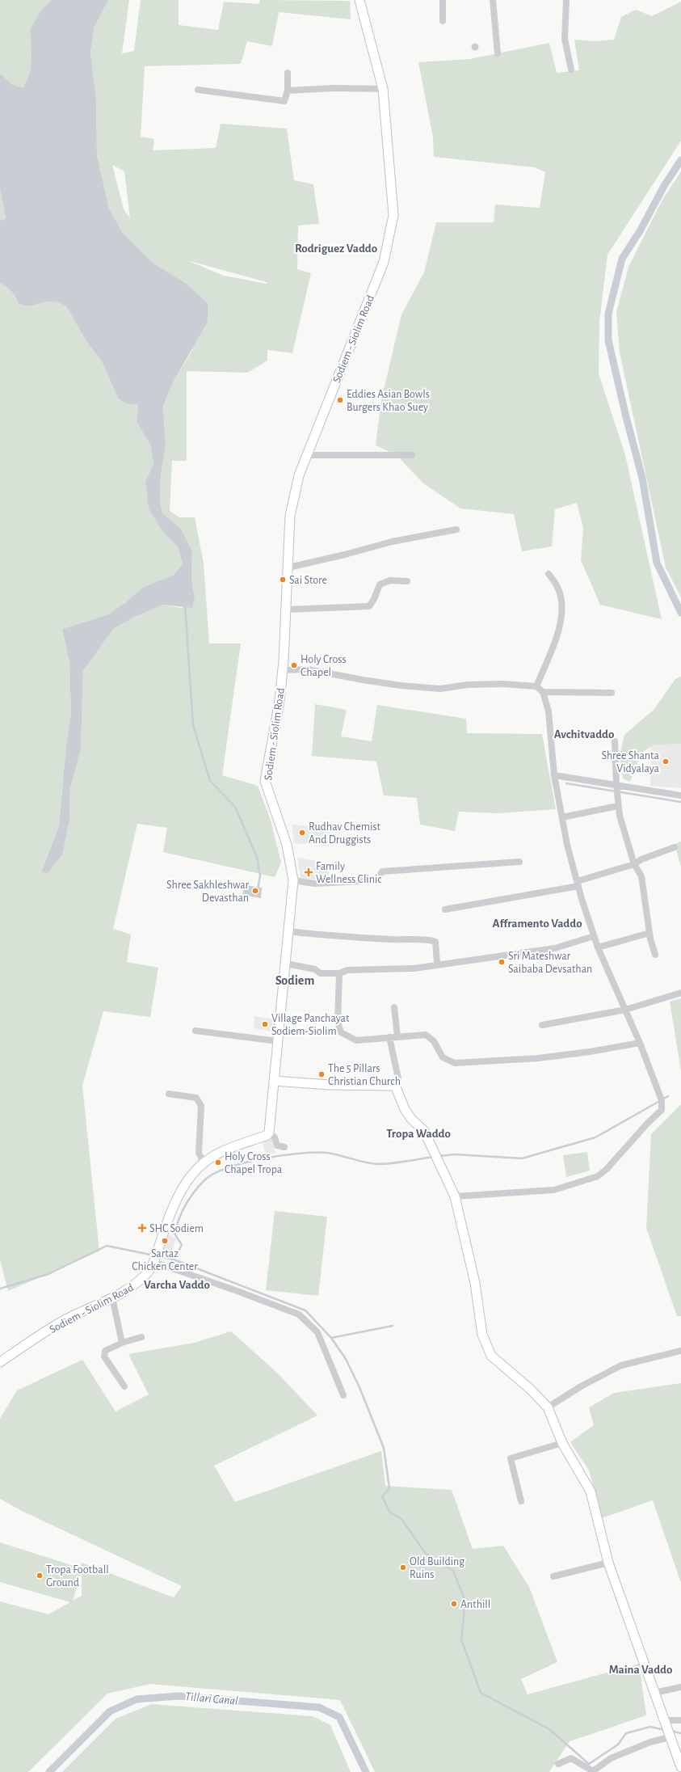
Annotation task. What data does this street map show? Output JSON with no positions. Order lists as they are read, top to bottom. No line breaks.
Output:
{"streets":{"main road":["Sodiem - Siolim Road"]},"districts":["Rodriguez Vaddo","Avchitvaddo","Afframento Vaddo","Sodiem","Tropa Waddo","Varcha Vaddo","Maina Vaddo"],"water":["Tillari Canal"],"places":{"other":["Eddies Asian Bowls Burgers Khao Suey","Sai Store","Holy Cross Chapel","Shree Shanta Vidyalaya","Rudhav Chemist And Druggists","Shree Sakhleshwar Devasthan","Sri Mateshwar Saibaba Devsathan","Village Panchayat Sodiem-Siolim","The 5 Pillars Christian Church","Holy Cross Chapel Tropa","Sartaz Chicken Center","Old Building Ruins","Tropa Football Ground","Anthill"],"health":["Family Wellness Clinic","SHC Sodiem"]}}
